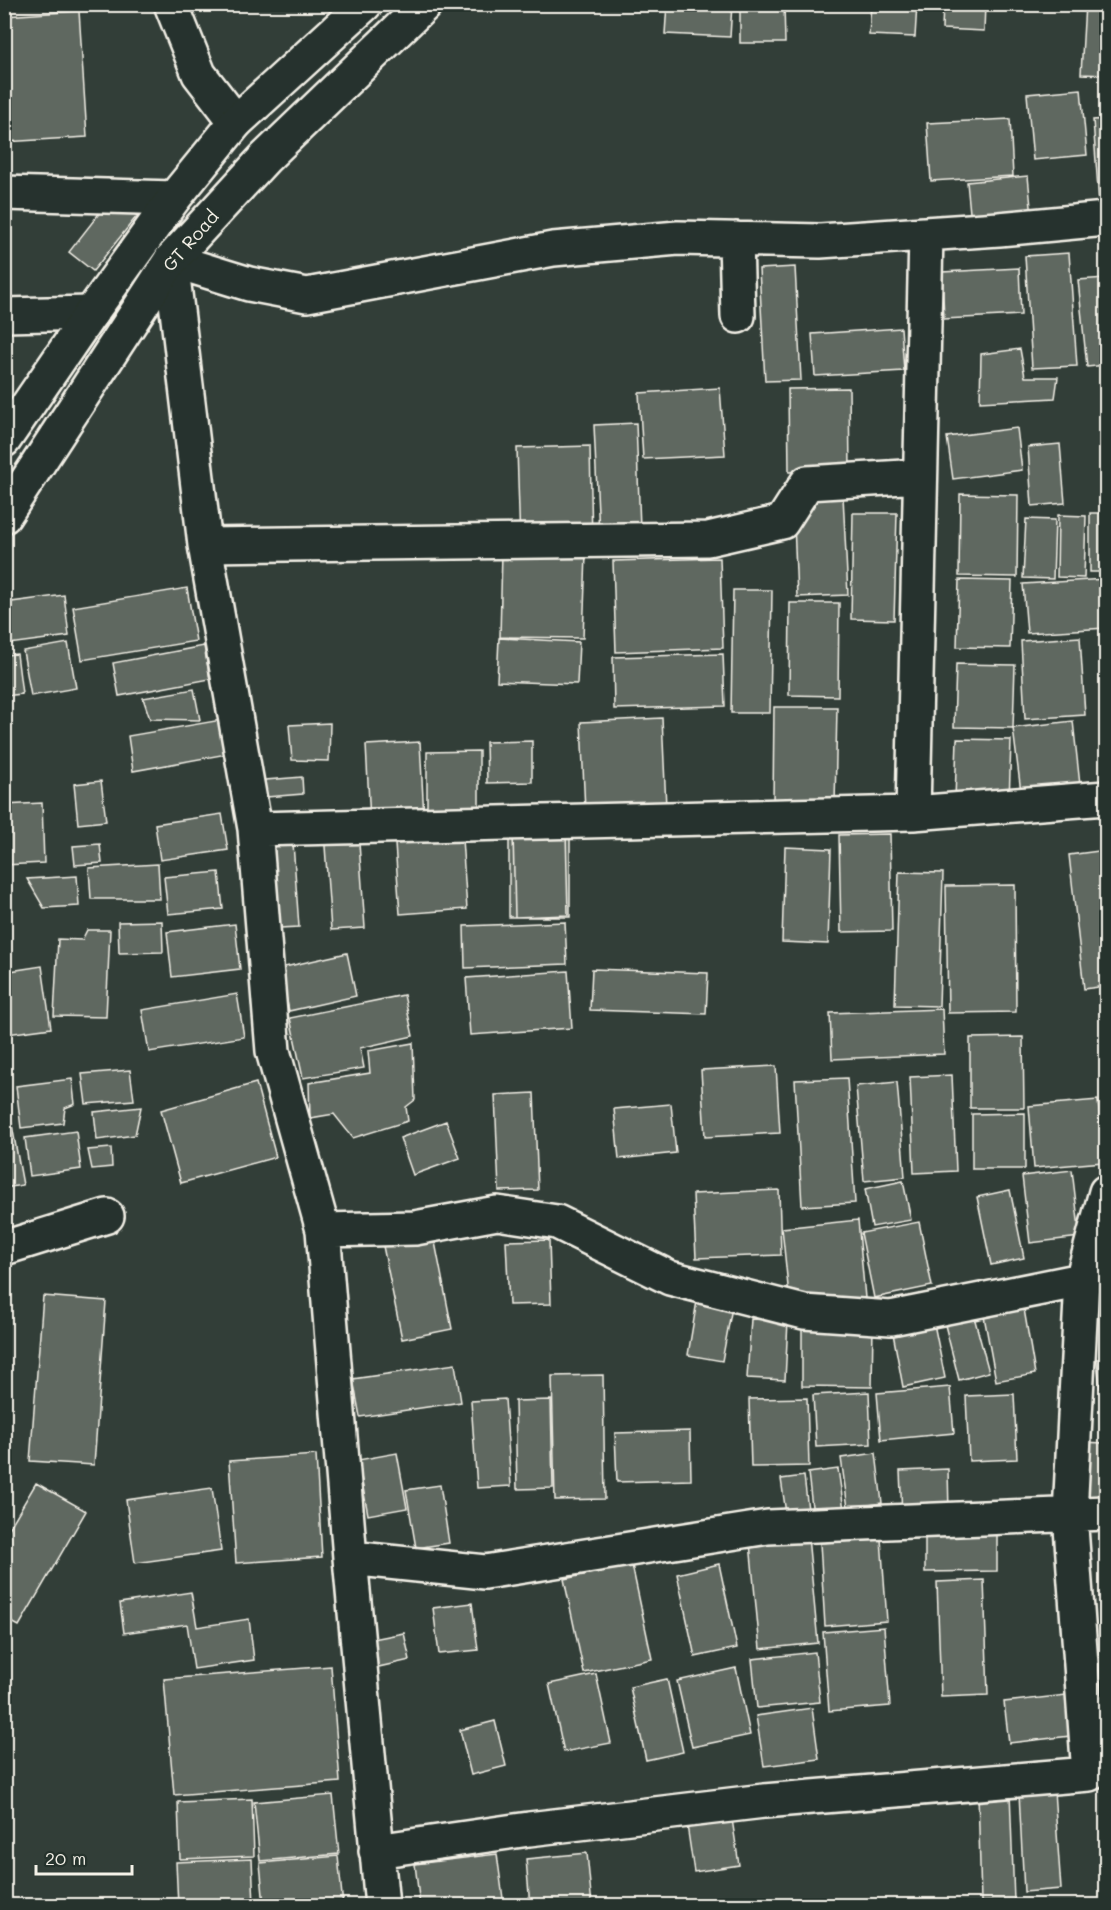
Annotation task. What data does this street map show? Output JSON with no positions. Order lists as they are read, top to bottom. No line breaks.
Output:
{"streets":{"street":["GT Road"]},"scale_bar":"20 m"}
